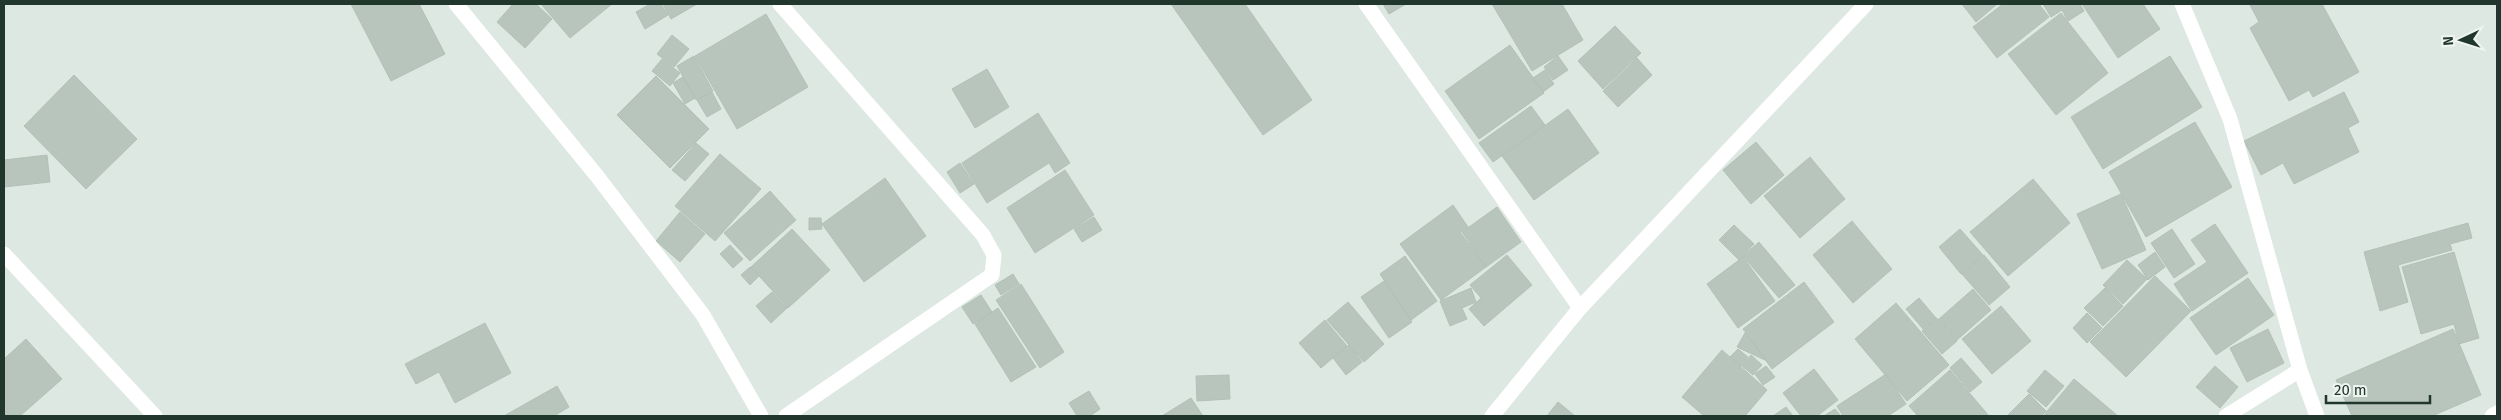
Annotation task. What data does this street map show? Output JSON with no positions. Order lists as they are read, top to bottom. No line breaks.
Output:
{"scale_bar":"20 m","north":"left"}
